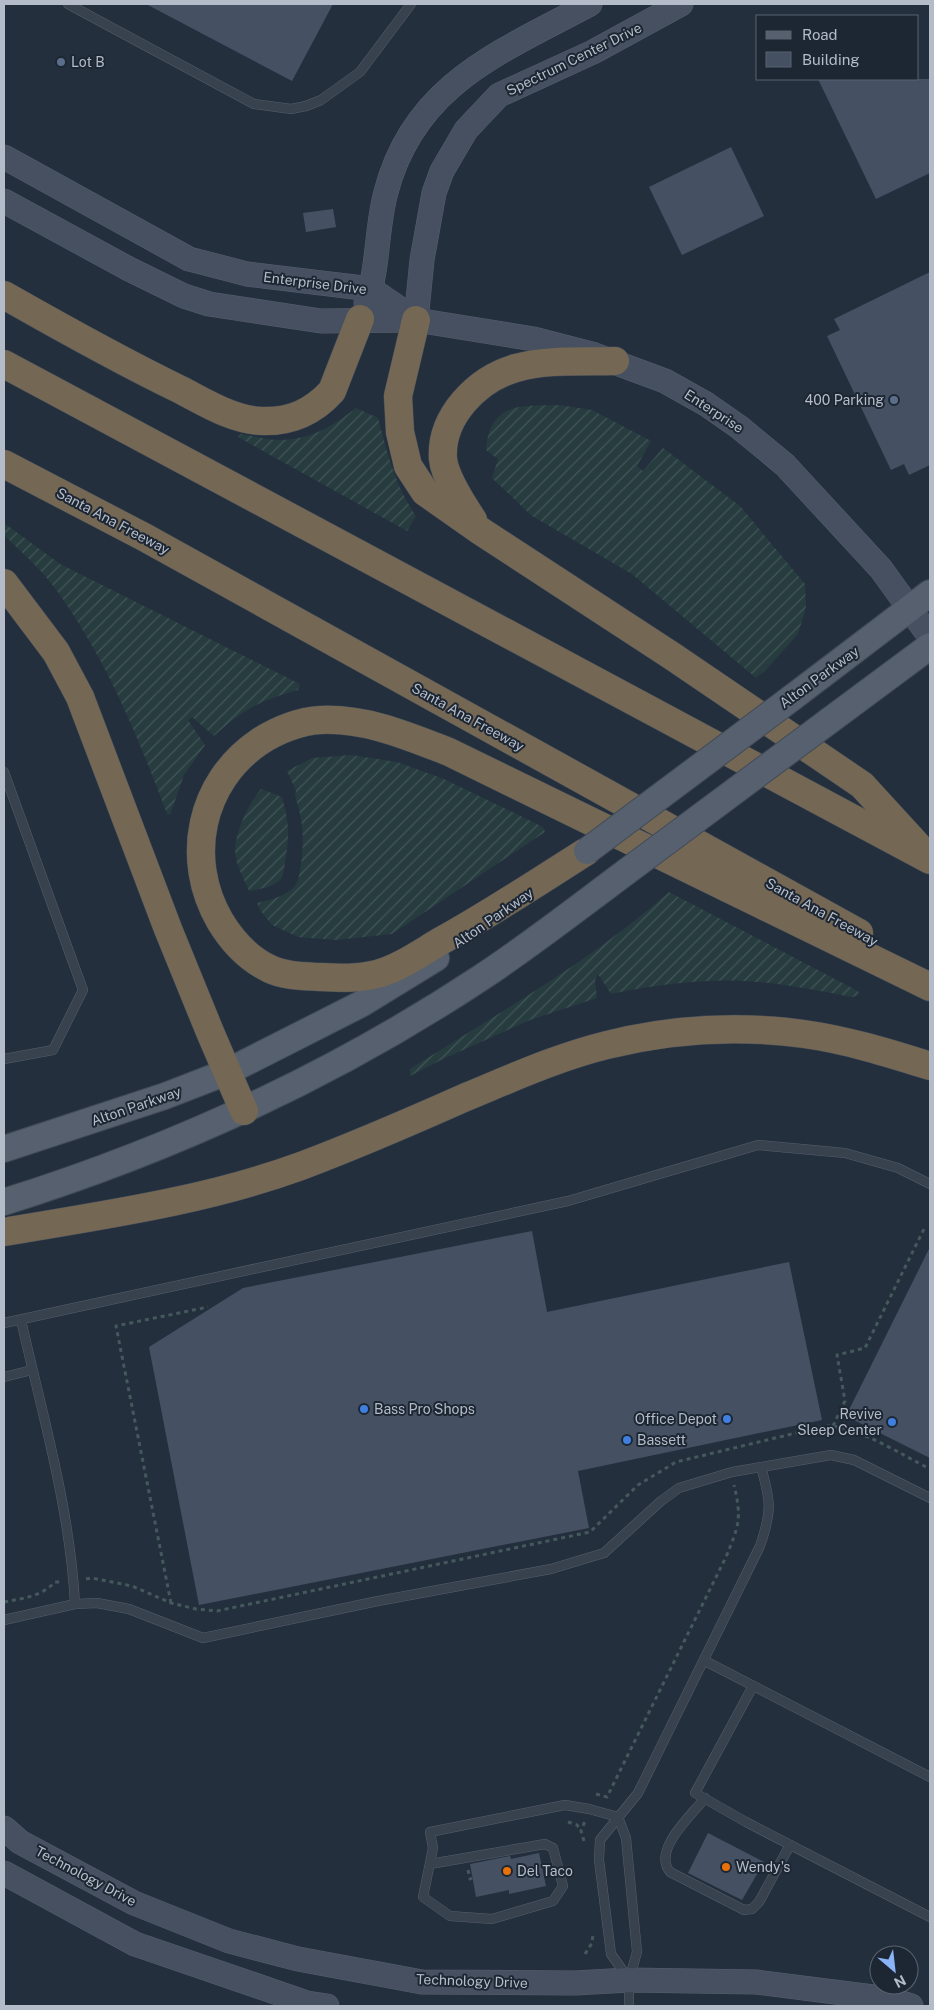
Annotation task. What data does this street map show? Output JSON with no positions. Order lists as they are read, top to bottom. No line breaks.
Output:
{"streets":{"highway":["Santa Ana Freeway"],"main road":["Alton Parkway"],"street":["Spectrum Center Drive","Enterprise Drive","Enterprise","Technology Drive"]},"crossings":[["Spectrum Center Drive","Enterprise Drive"],["Spectrum Center Drive","Enterprise"],["Enterprise Drive","Enterprise"],["Enterprise","Alton Parkway"]],"places":["Lot B","400 Parking","Bass Pro Shops","Office Depot","Revive Sleep Center","Bassett","Wendy's","Del Taco"],"legend":["Road","Building"],"north":"bottom right"}
